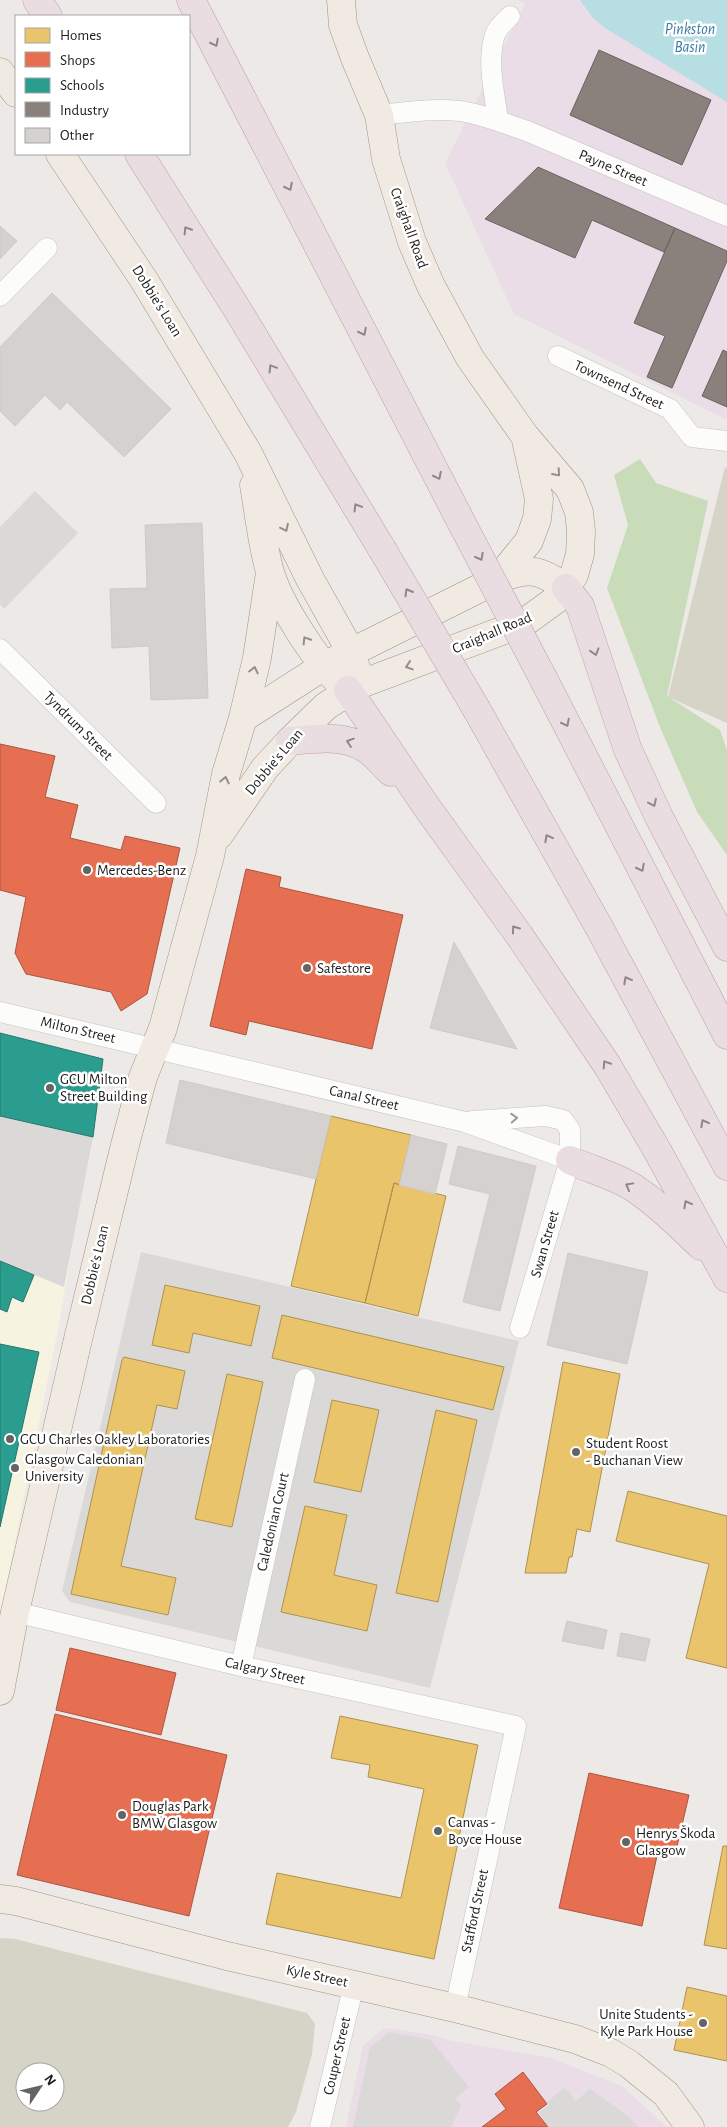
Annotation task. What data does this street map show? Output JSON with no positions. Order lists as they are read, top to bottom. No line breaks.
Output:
{"streets":{"main road":["Craighall Road","Dobbie's Loan","Kyle Street"],"street":["Payne Street","Townsend Street","Tyndrum Street","Milton Street","Canal Street","Swan Street","Caledonian Court","Calgary Street","Stafford Street","Couper Street"]},"crossings":[["Payne Street","Craighall Road"],["Craighall Road","Dobbie's Loan"],["Dobbie's Loan","Milton Street"],["Dobbie's Loan","Canal Street"],["Dobbie's Loan","Calgary Street"],["Milton Street","Canal Street"],["Canal Street","Swan Street"],["Caledonian Court","Calgary Street"],["Calgary Street","Stafford Street"],["Stafford Street","Kyle Street"],["Kyle Street","Couper Street"]],"water":["Pinkston Basin"],"places":["Mercedes-Benz","Safestore","GCU Milton Street Building","GCU Charles Oakley Laboratories","Student Roost - Buchanan View","Glasgow Caledonian University","Douglas Park BMW Glasgow","Canvas - Boyce House","Henrys Škoda Glasgow","Unite Students - Kyle Park House"],"legend":["Homes","Shops","Schools","Industry","Other"],"north":"top right"}
